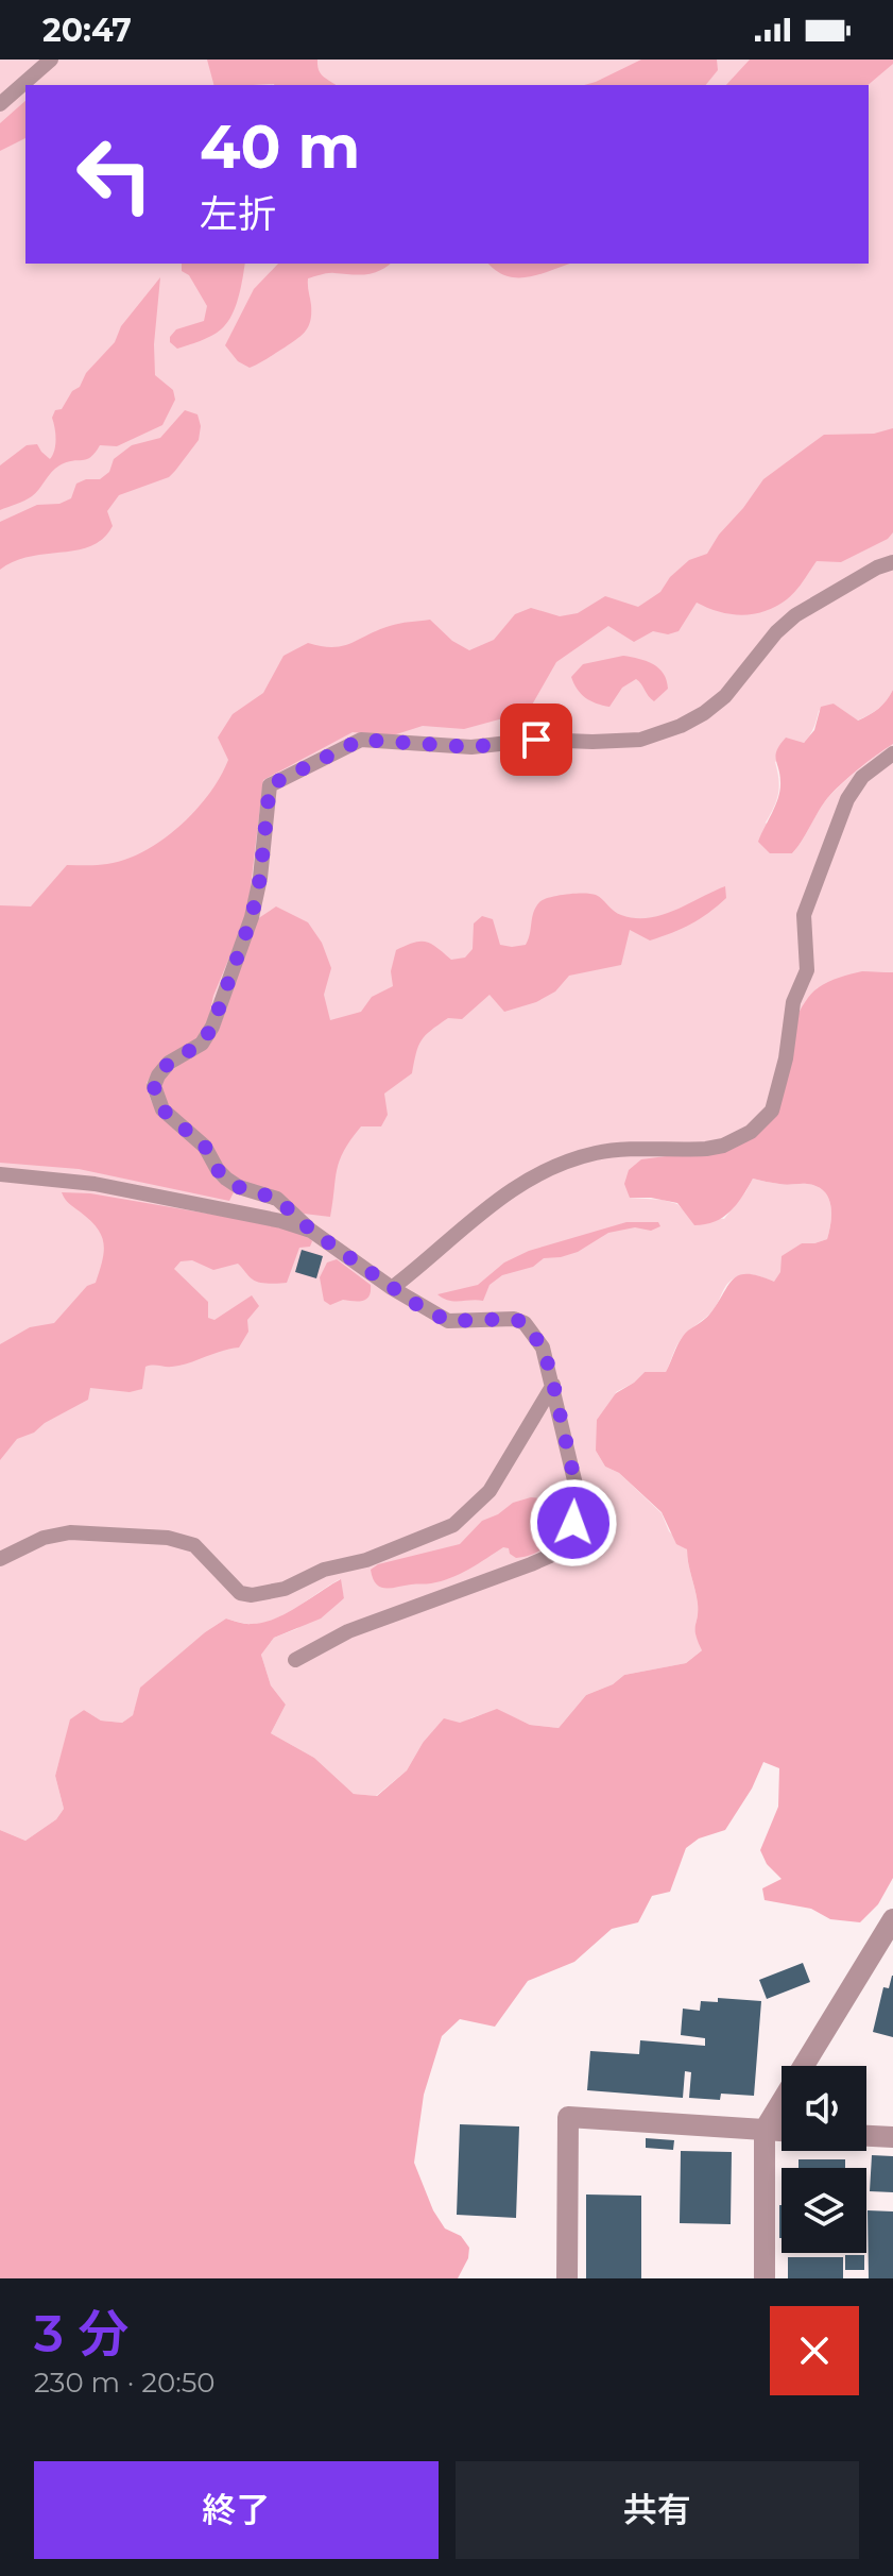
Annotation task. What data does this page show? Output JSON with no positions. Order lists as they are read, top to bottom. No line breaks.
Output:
{"page":{"status":"20:47","turn":["40 m","左折"],"heading":["3 分","230 m · 20:50"],"buttons":["終了","共有"]}}
